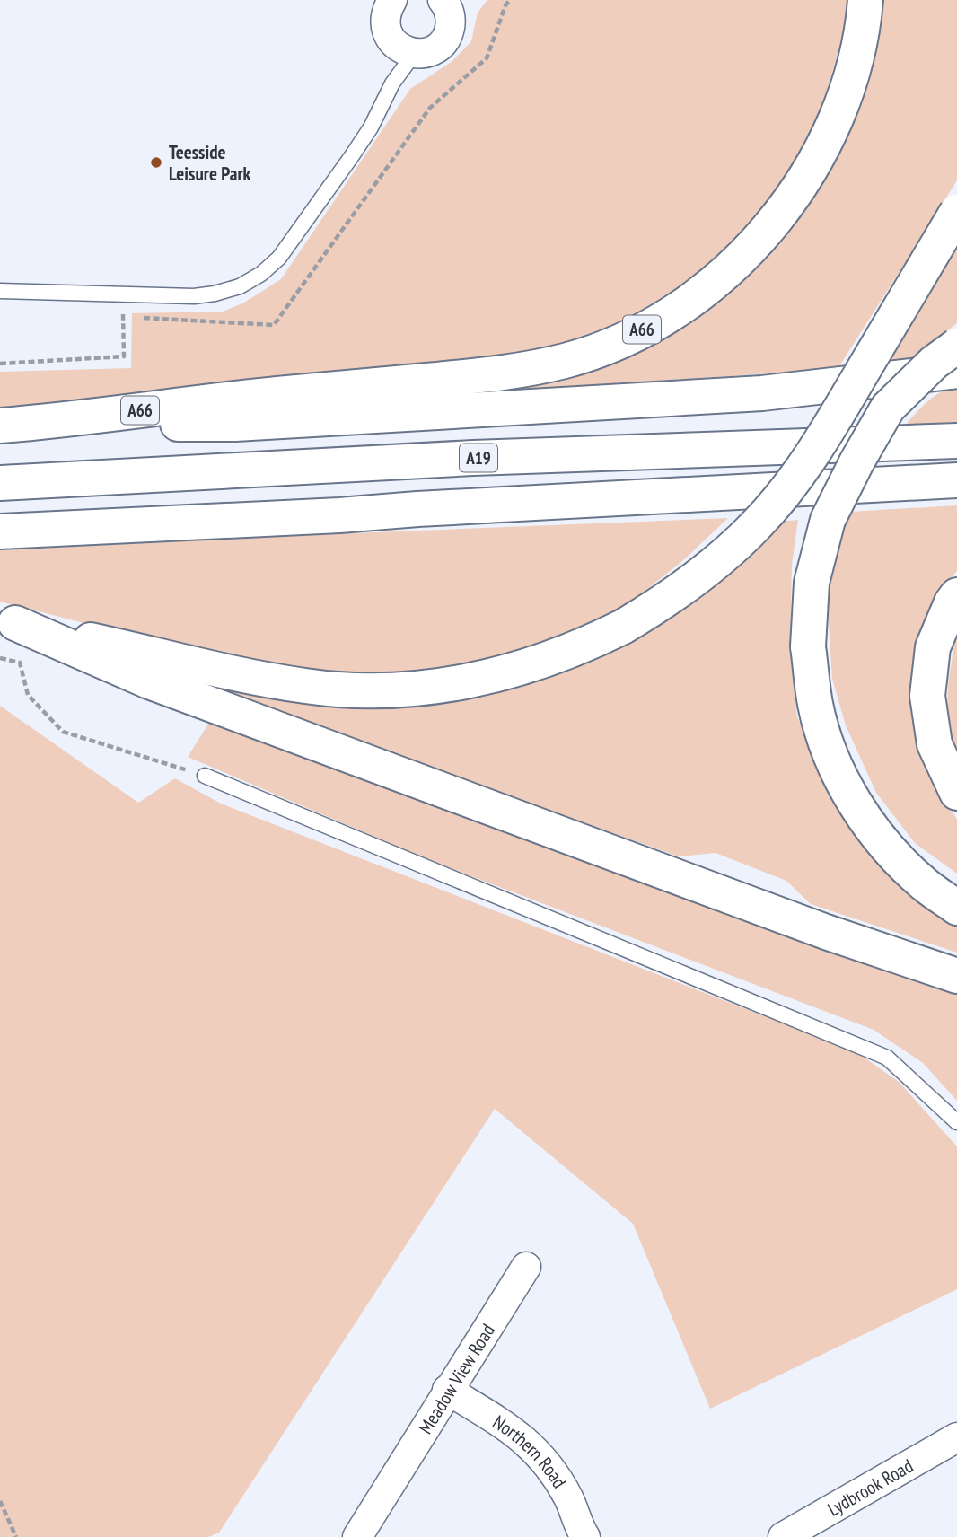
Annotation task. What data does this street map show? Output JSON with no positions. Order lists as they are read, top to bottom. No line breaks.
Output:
{"streets":{"highway":["A66","A19"],"street":["Meadow View Road","Northern Road","Lydbrook Road"]},"crossings":[["Meadow View Road","Northern Road"]],"places":["Teesside Leisure Park"]}
